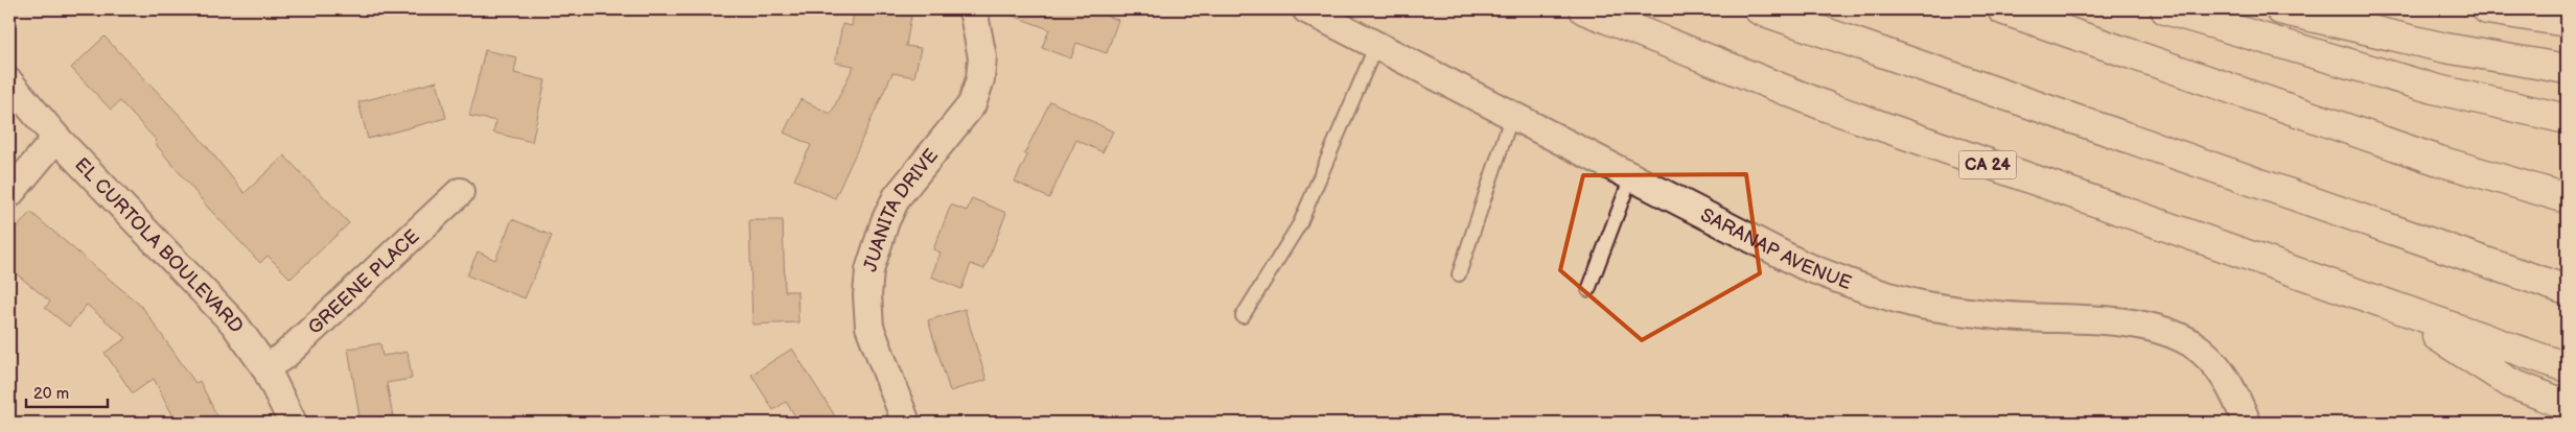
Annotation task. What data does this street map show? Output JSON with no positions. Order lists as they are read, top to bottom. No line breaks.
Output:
{"streets":{"main road":["CA 24"],"street":["JUANITA DRIVE","EL CURTOLA BOULEVARD","SARANAP AVENUE","GREENE PLACE"]},"crossings":[["EL CURTOLA BOULEVARD","GREENE PLACE"]],"scale_bar":"20 m"}
